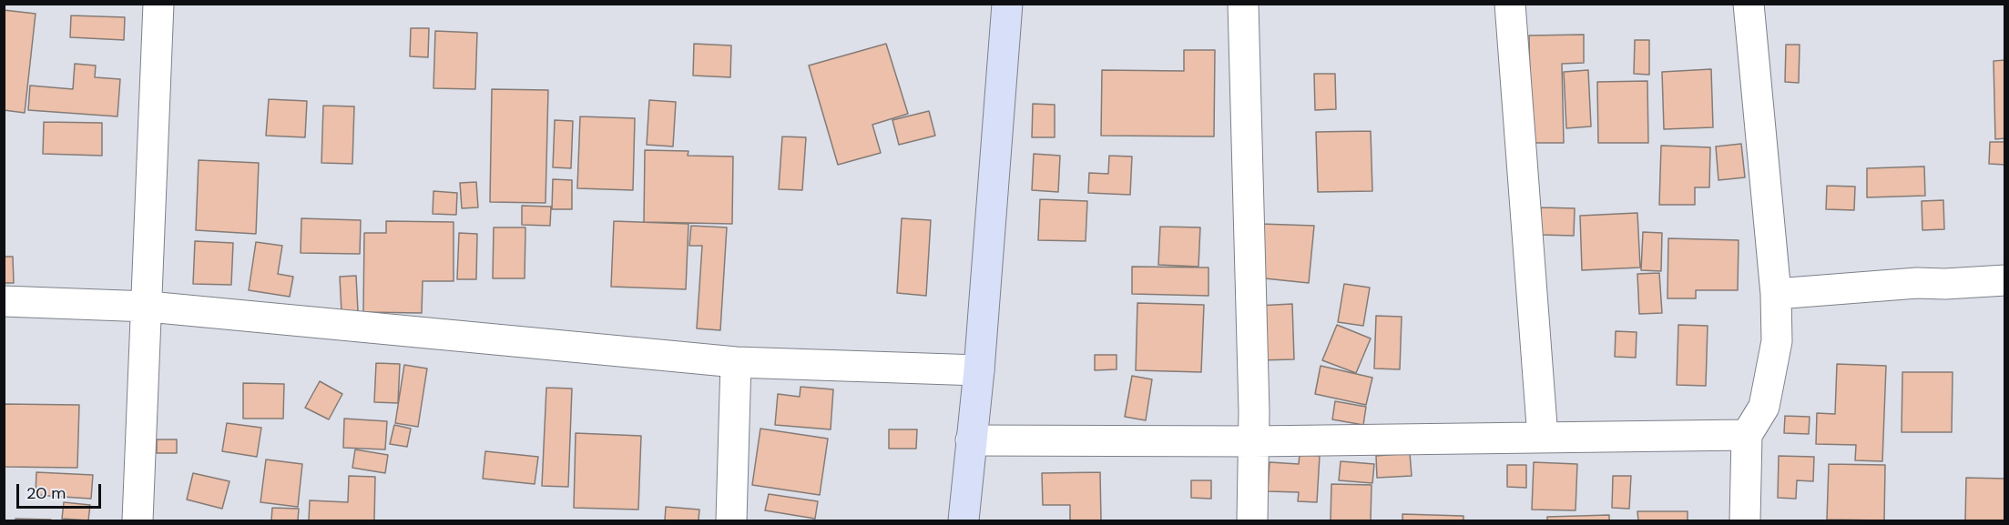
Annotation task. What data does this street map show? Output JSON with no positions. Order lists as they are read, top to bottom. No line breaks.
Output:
{"scale_bar":"20 m"}
